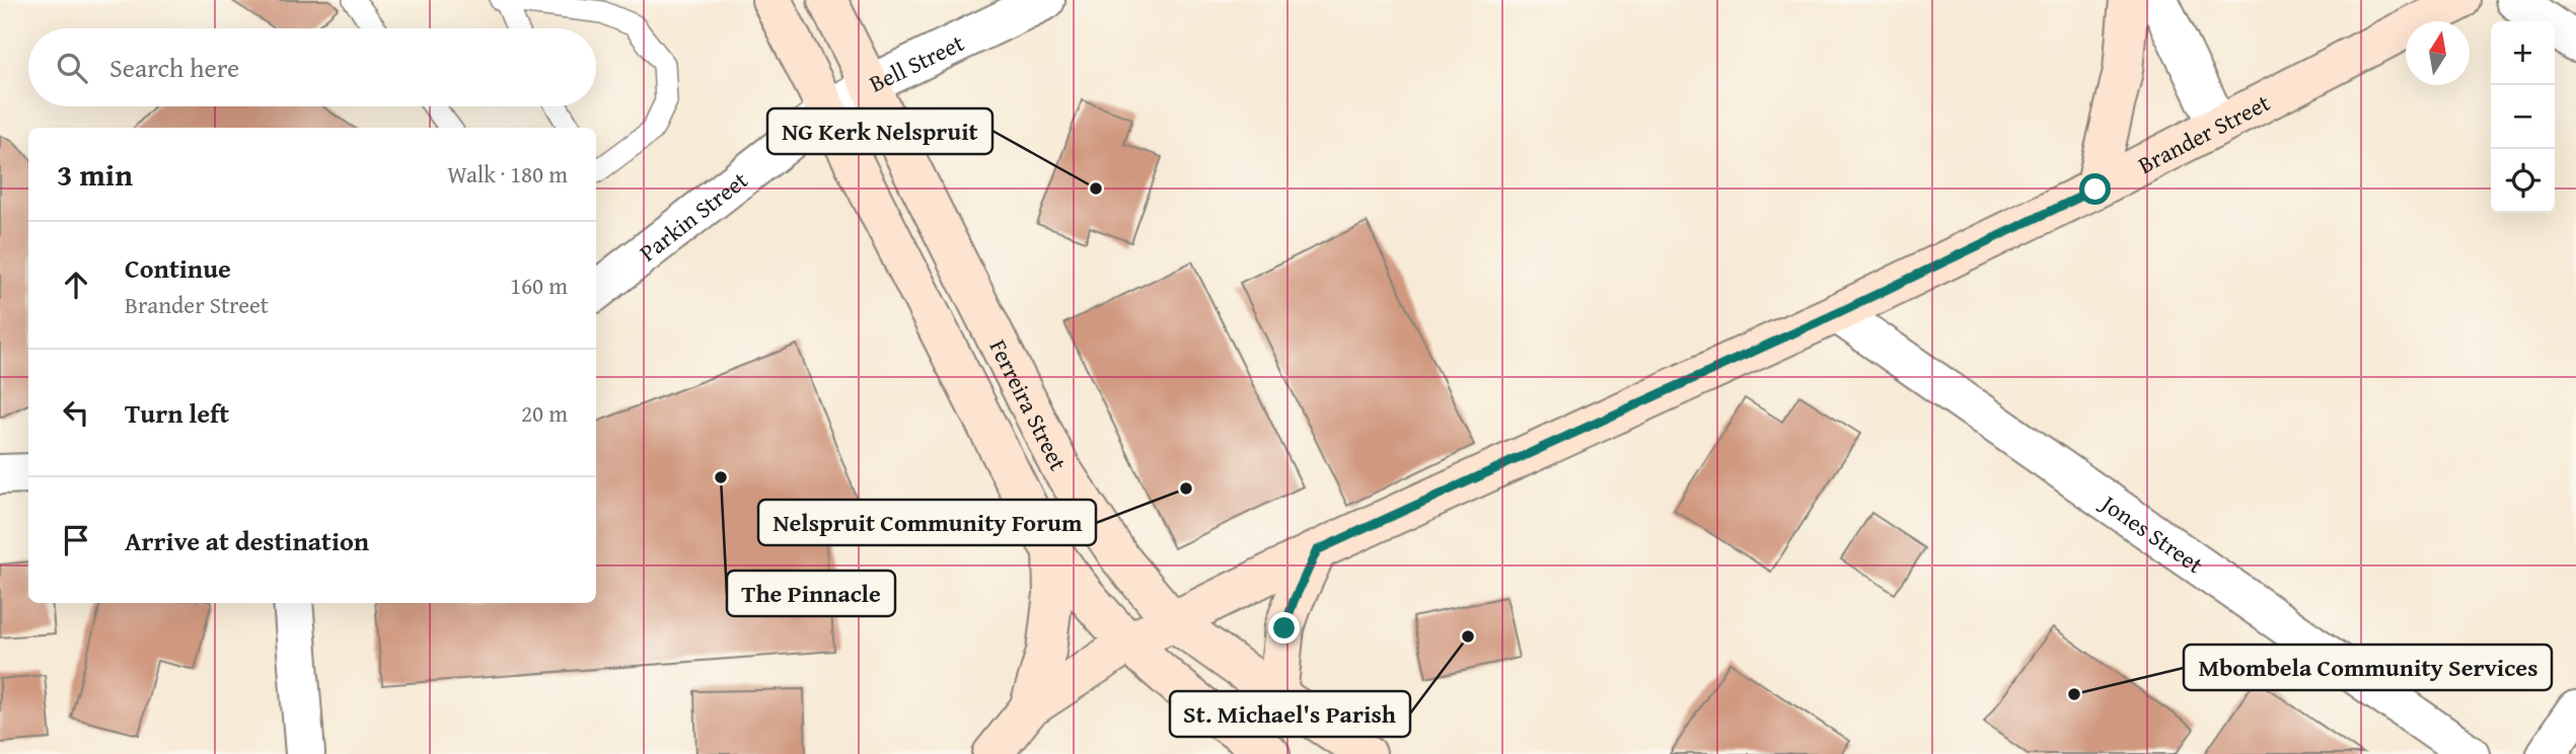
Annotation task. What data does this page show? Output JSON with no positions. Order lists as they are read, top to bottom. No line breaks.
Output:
{"streets":{"main road":["Brander Street","Ferreira Street"],"street":["Bell Street","Parkin Street","Jones Street"]},"crossings":[["Bell Street","Parkin Street"],["Bell Street","Ferreira Street"],["Brander Street","Ferreira Street"],["Brander Street","Jones Street"],["Parkin Street","Ferreira Street"]],"places":["NG Kerk Nelspruit","The Pinnacle","Nelspruit Community Forum","St. Michael's Parish","Mbombela Community Services"],"north":"top","page":{"map_buttons":["+","−"],"search":"Search here","heading":["3 min","Walk · 180 m"],"list":[["Continue","Brander Street","160 m"],["Turn left","20 m"],"Arrive at destination"]}}
